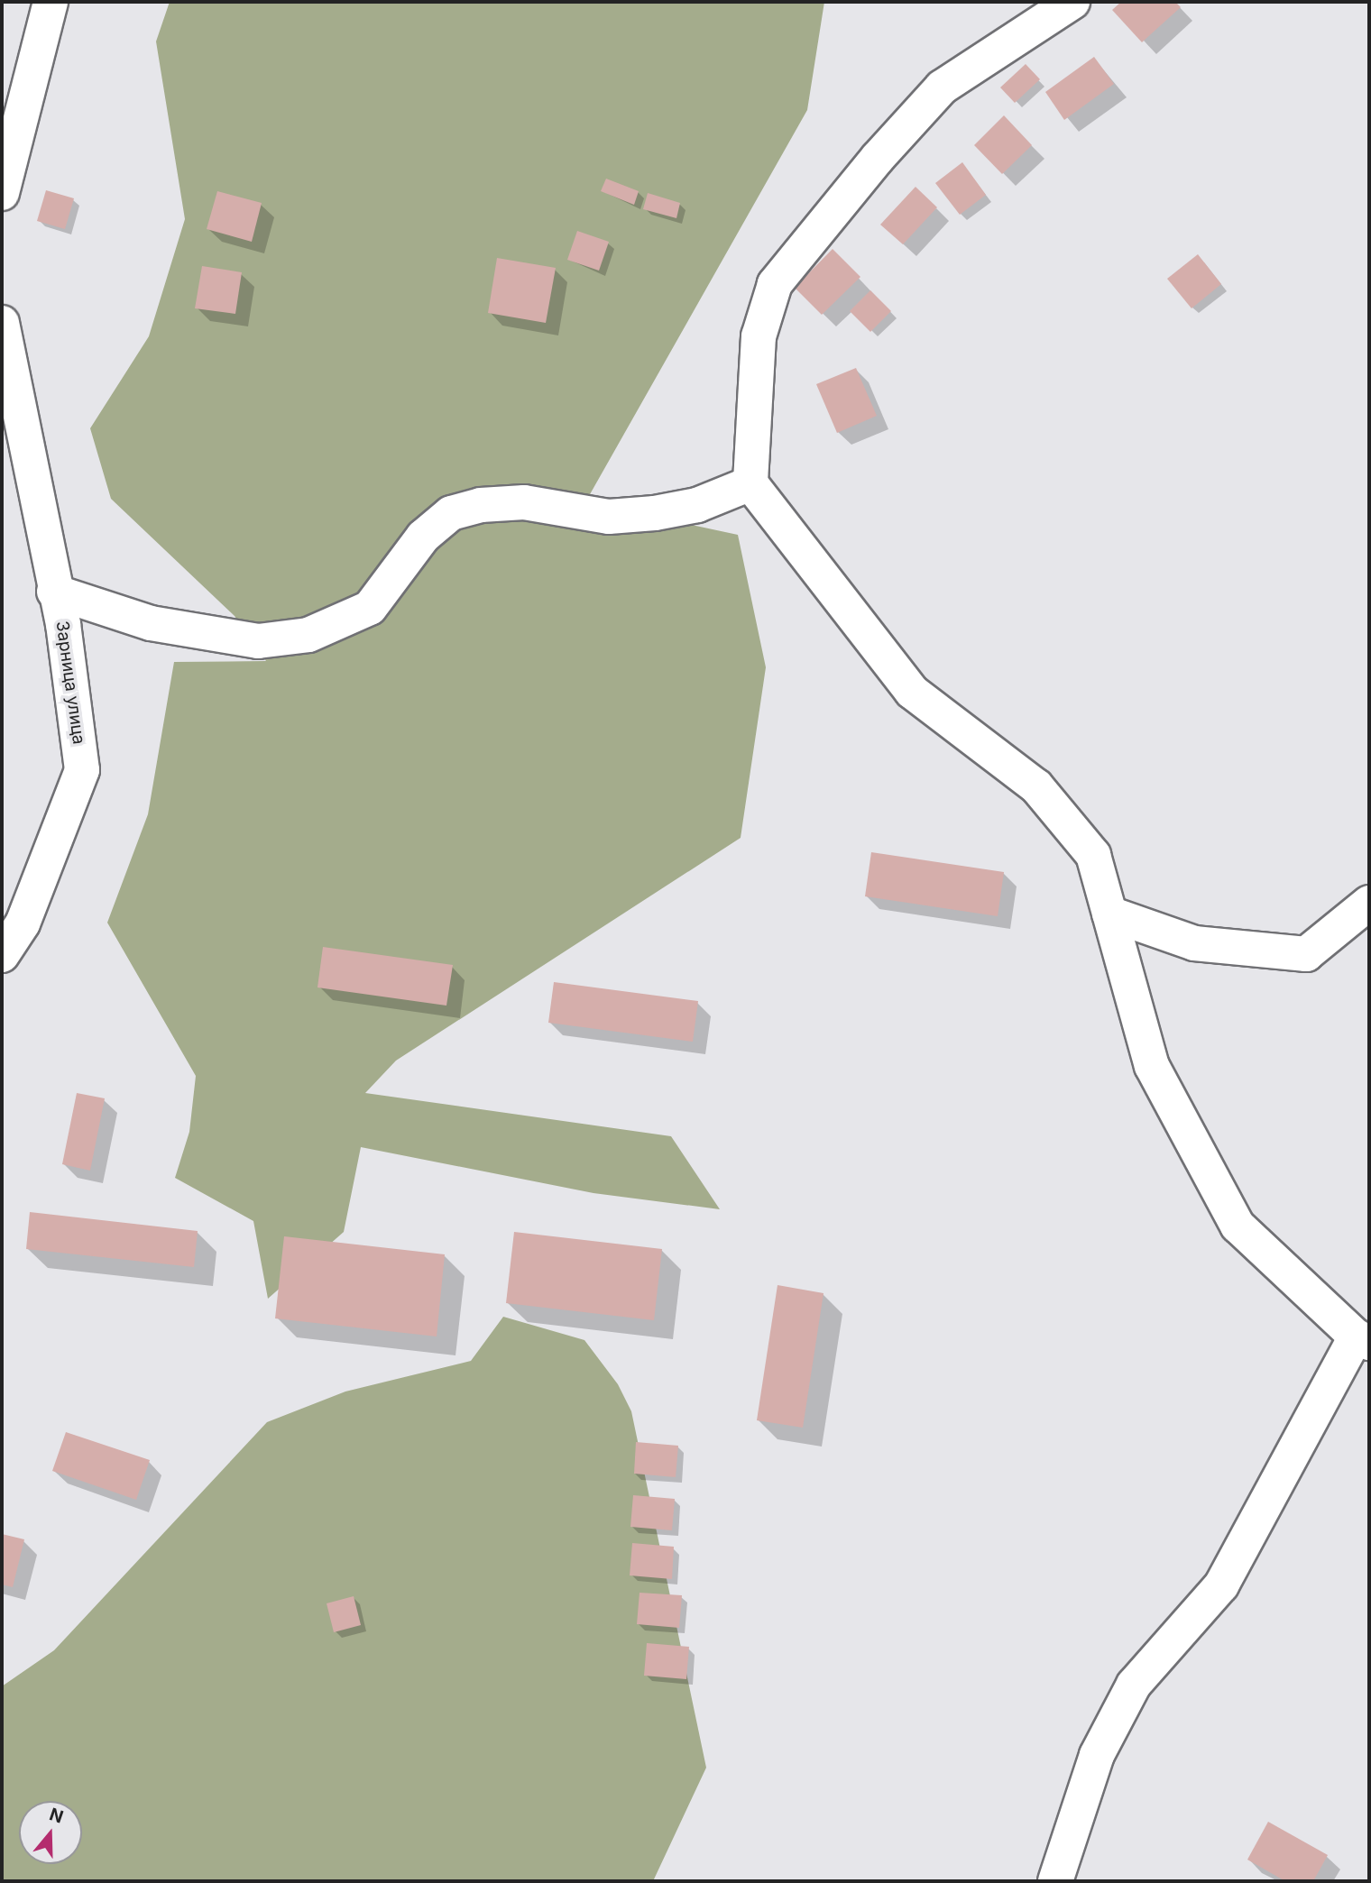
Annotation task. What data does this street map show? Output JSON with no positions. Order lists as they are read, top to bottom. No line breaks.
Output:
{"streets":{"street":["Зарница улица"]},"north":"top"}
